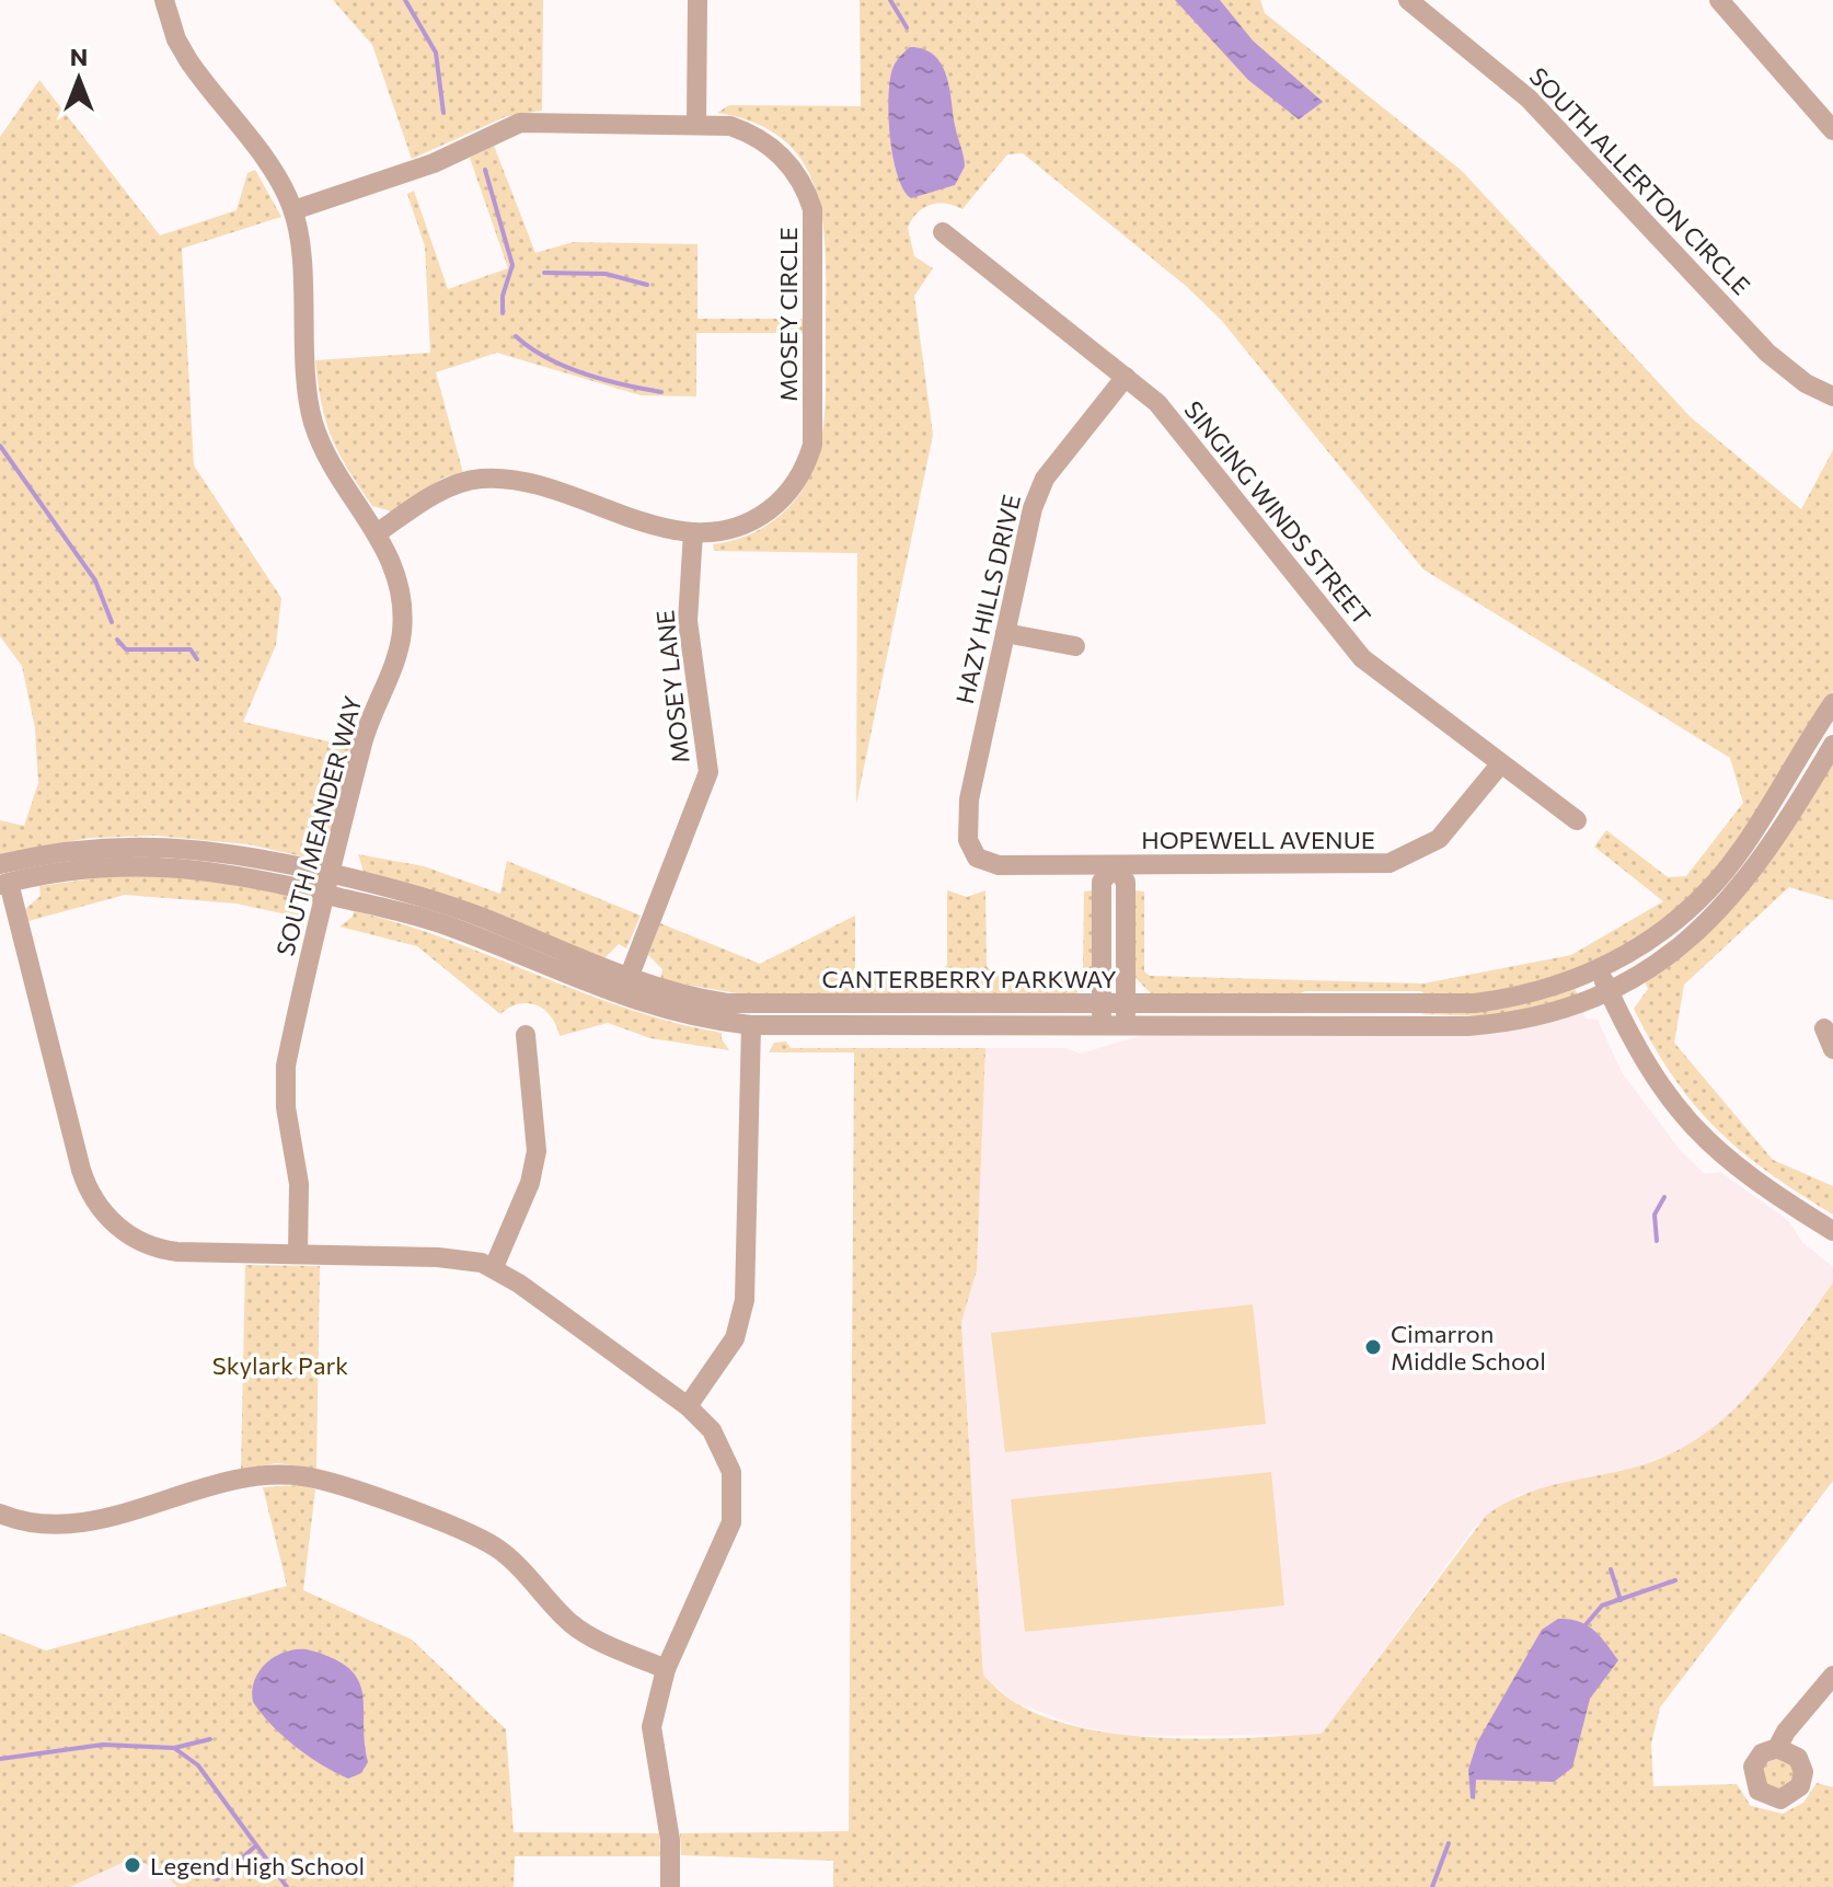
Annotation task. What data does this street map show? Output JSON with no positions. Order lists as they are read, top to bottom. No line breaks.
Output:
{"streets":{"street":["SOUTH ALLERTON CIRCLE","MOSEY CIRCLE","SINGING WINDS STREET","HAZY HILLS DRIVE","MOSEY LANE","SOUTH MEANDER WAY","HOPEWELL AVENUE","CANTERBERRY PARKWAY"]},"crossings":[["MOSEY CIRCLE","MOSEY LANE"],["MOSEY CIRCLE","SOUTH MEANDER WAY"],["SINGING WINDS STREET","HAZY HILLS DRIVE"],["SINGING WINDS STREET","HOPEWELL AVENUE"],["HAZY HILLS DRIVE","HOPEWELL AVENUE"],["MOSEY LANE","CANTERBERRY PARKWAY"],["SOUTH MEANDER WAY","CANTERBERRY PARKWAY"]],"parks":["Skylark Park"],"places":["Cimarron Middle School","Legend High School"],"north":"top"}
